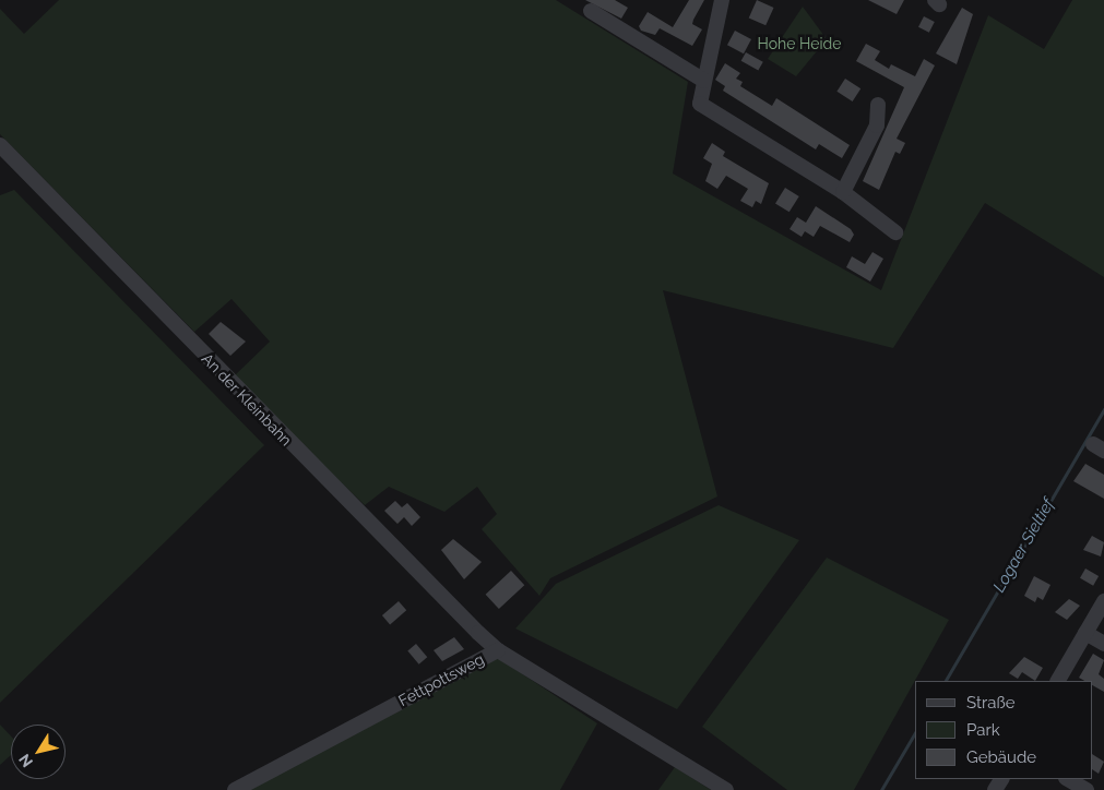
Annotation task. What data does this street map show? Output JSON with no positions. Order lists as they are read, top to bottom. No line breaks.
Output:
{"streets":{"street":["An der Kleinbahn","Fettpottsweg"]},"crossings":[["An der Kleinbahn","Fettpottsweg"]],"water":["Logaer Sieltief"],"parks":["Hohe Heide"],"legend":["Straße","Park","Gebäude"],"north":"bottom left"}
